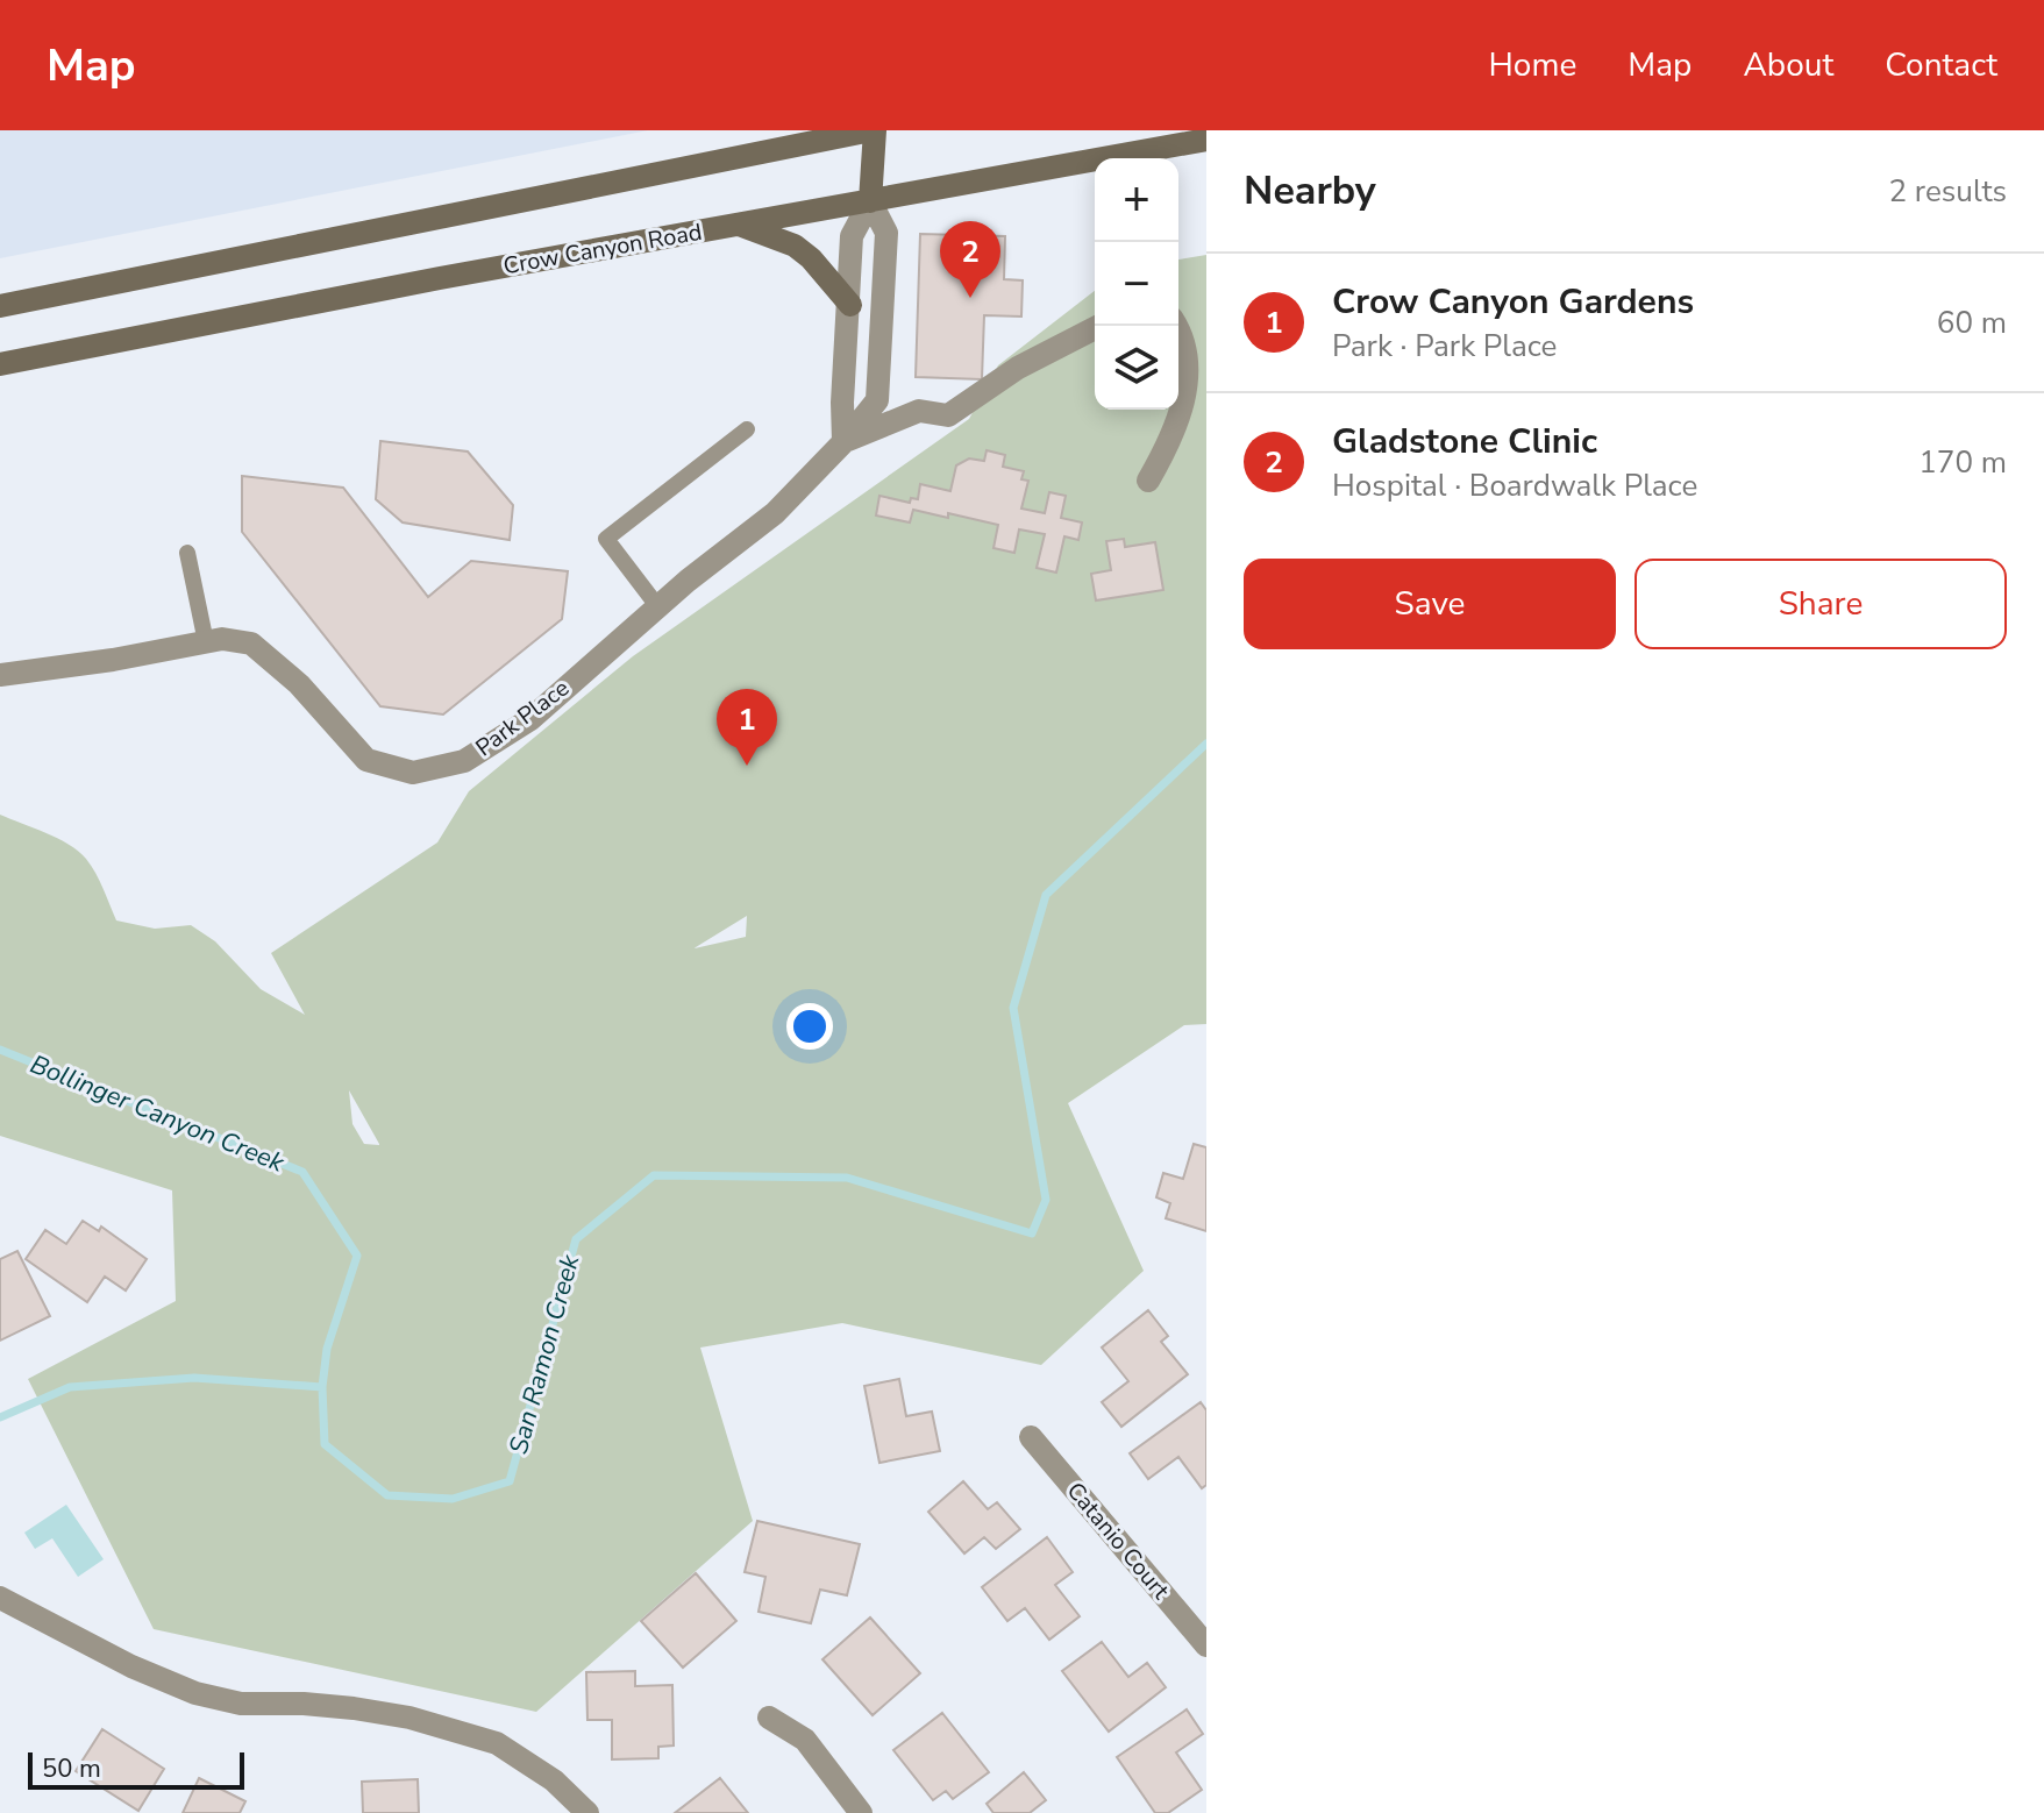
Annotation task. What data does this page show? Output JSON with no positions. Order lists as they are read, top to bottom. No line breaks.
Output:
{"streets":{"main road":["Crow Canyon Road"],"street":["Park Place","Catanio Court"]},"crossings":[["Crow Canyon Road","Park Place"]],"water":["Bollinger Canyon Creek","San Ramon Creek"],"scale_bar":"50 m","page":{"header":"Map","nav":["Home","Map","About","Contact"],"heading":["Nearby","2 results"],"map_buttons":["+","−"],"pins":["2","1"],"list":[{"mark":"1","name":"Crow Canyon Gardens","note":"Park · Park Place","value":"60 m"},{"mark":"2","name":"Gladstone Clinic","note":"Hospital · Boardwalk Place","value":"170 m"}],"buttons":["Save","Share"],"scale":"50 m"}}
